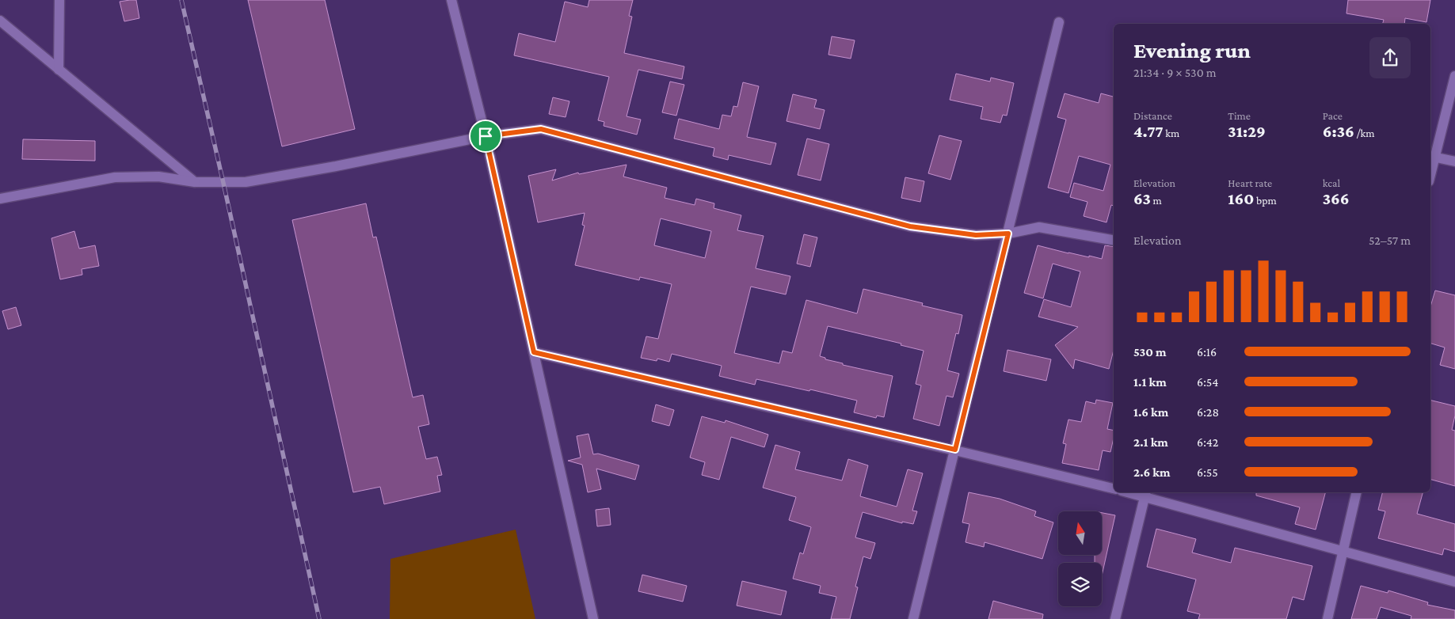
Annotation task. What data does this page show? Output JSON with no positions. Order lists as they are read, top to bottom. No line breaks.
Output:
{"north":"top","page":{"heading":["Evening run","21:34 · 9 × 530 m"],"stats":[["Distance","4.77 km"],["Time","31:29"],["Pace","6:36 /km"],["Elevation","63 m"],["Heart rate","160 bpm"],["kcal","366"]],"chart":["Elevation","52–57 m"],"list":[{"name":"530 m","note":"6:16"},{"name":"1.1 km","note":"6:54"},{"name":"1.6 km","note":"6:28"},{"name":"2.1 km","note":"6:42"},{"name":"2.6 km","note":"6:55"}]}}
